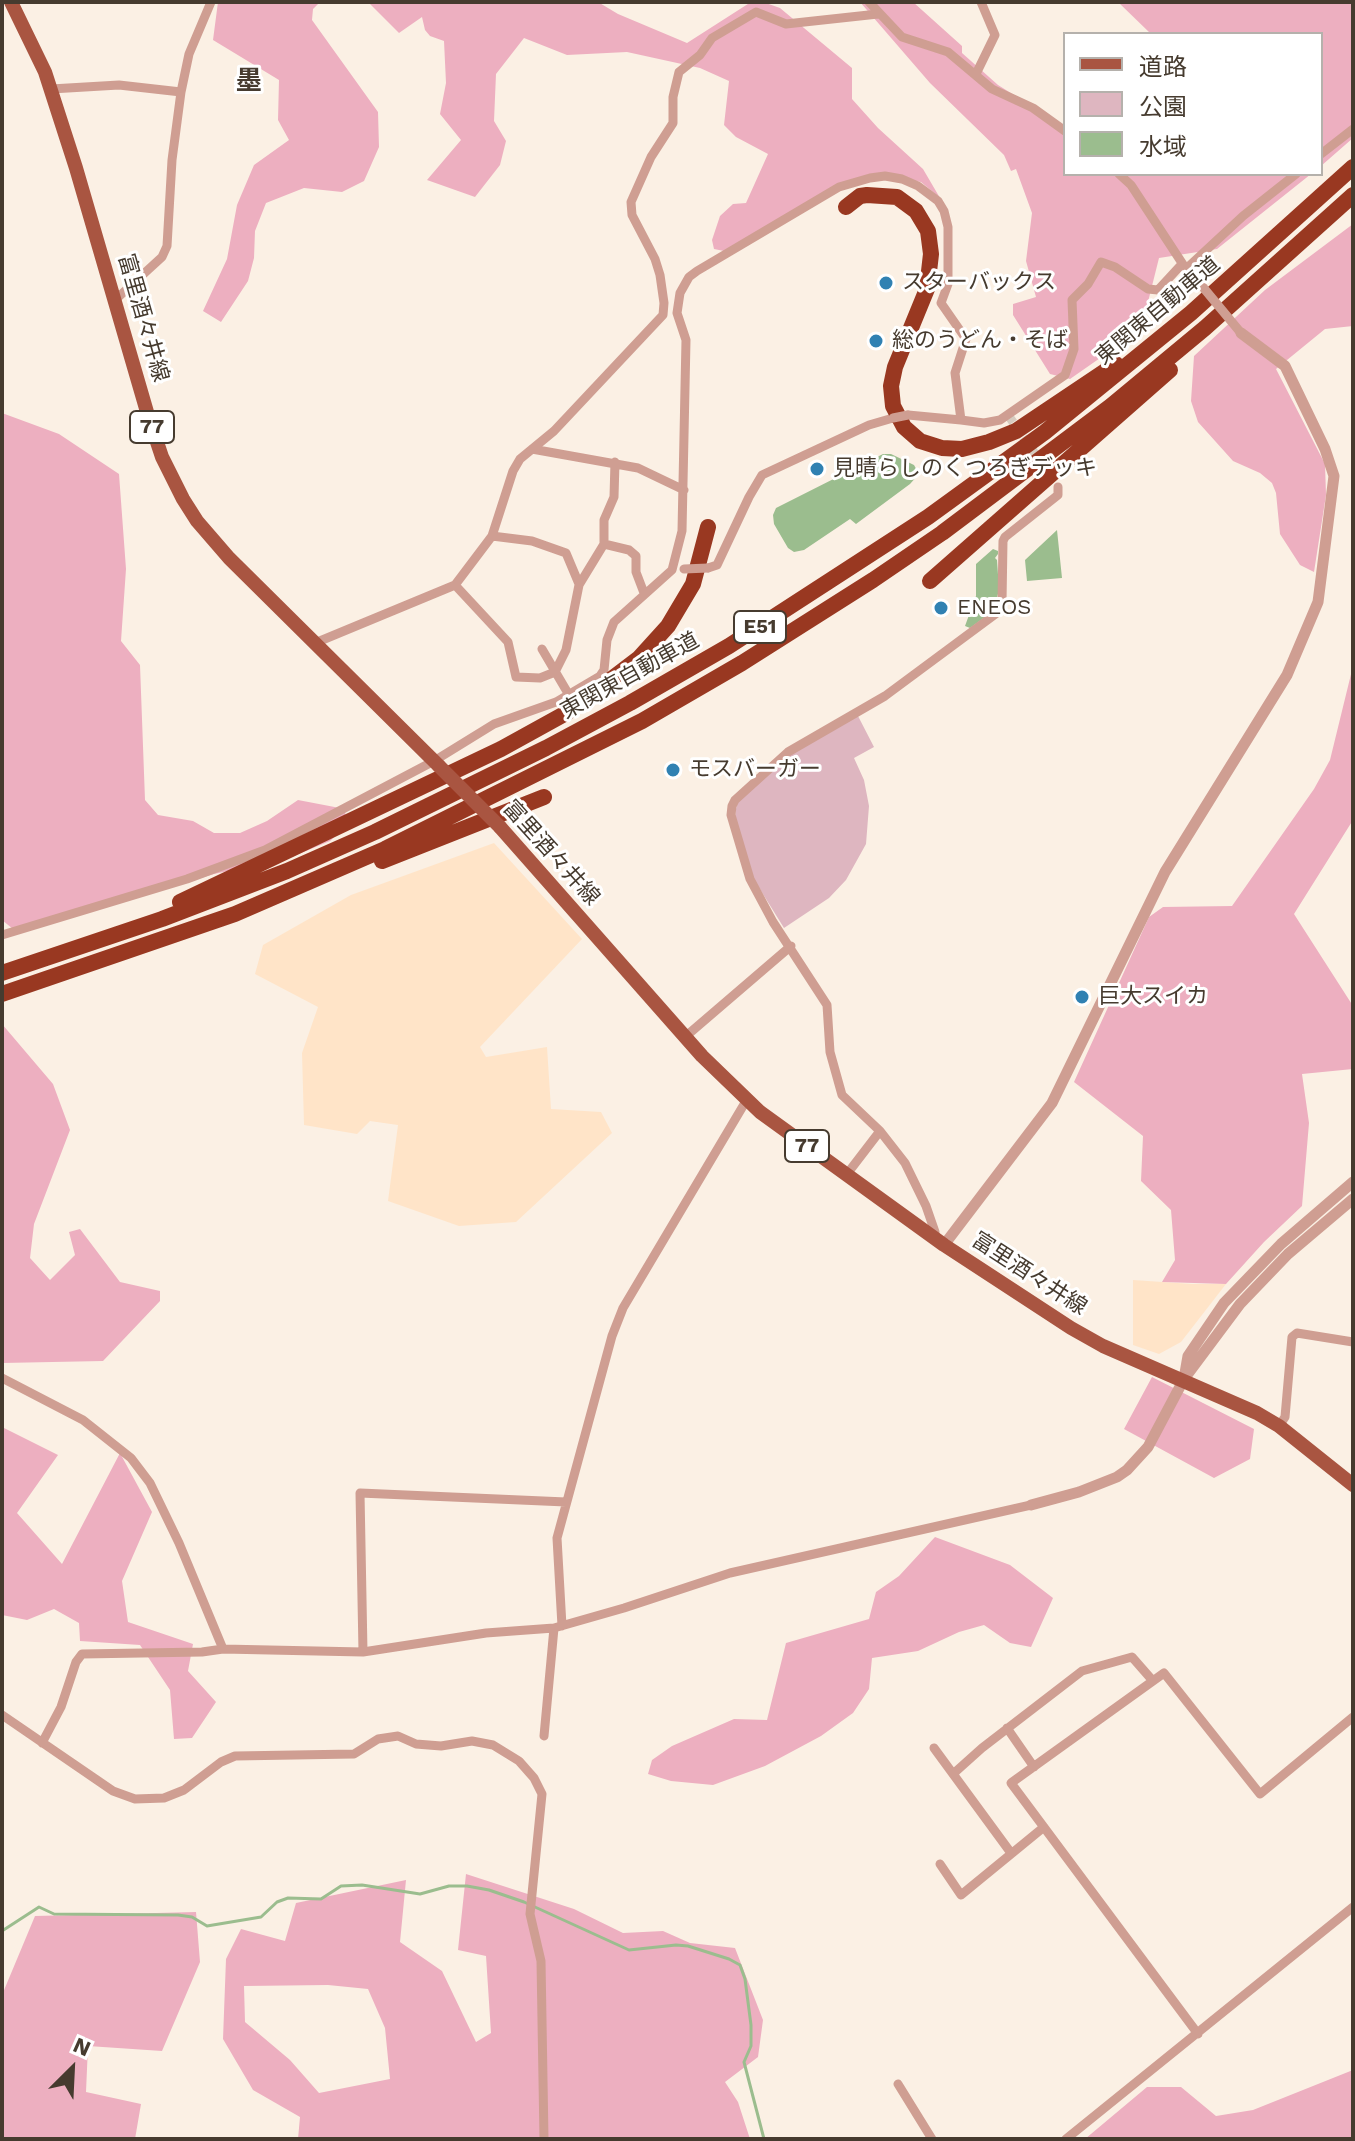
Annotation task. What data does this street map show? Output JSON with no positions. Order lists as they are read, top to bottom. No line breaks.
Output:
{"streets":{"highway":["東関東自動車道","E51"],"main road":["富里酒々井線","77"]},"districts":["墨"],"places":["スターバックス","総のうどん・そば","見晴らしのくつろぎデッキ","ENEOS","モスバーガー","巨大スイカ"],"legend":["道路","公園","水域"],"north":"top right"}
